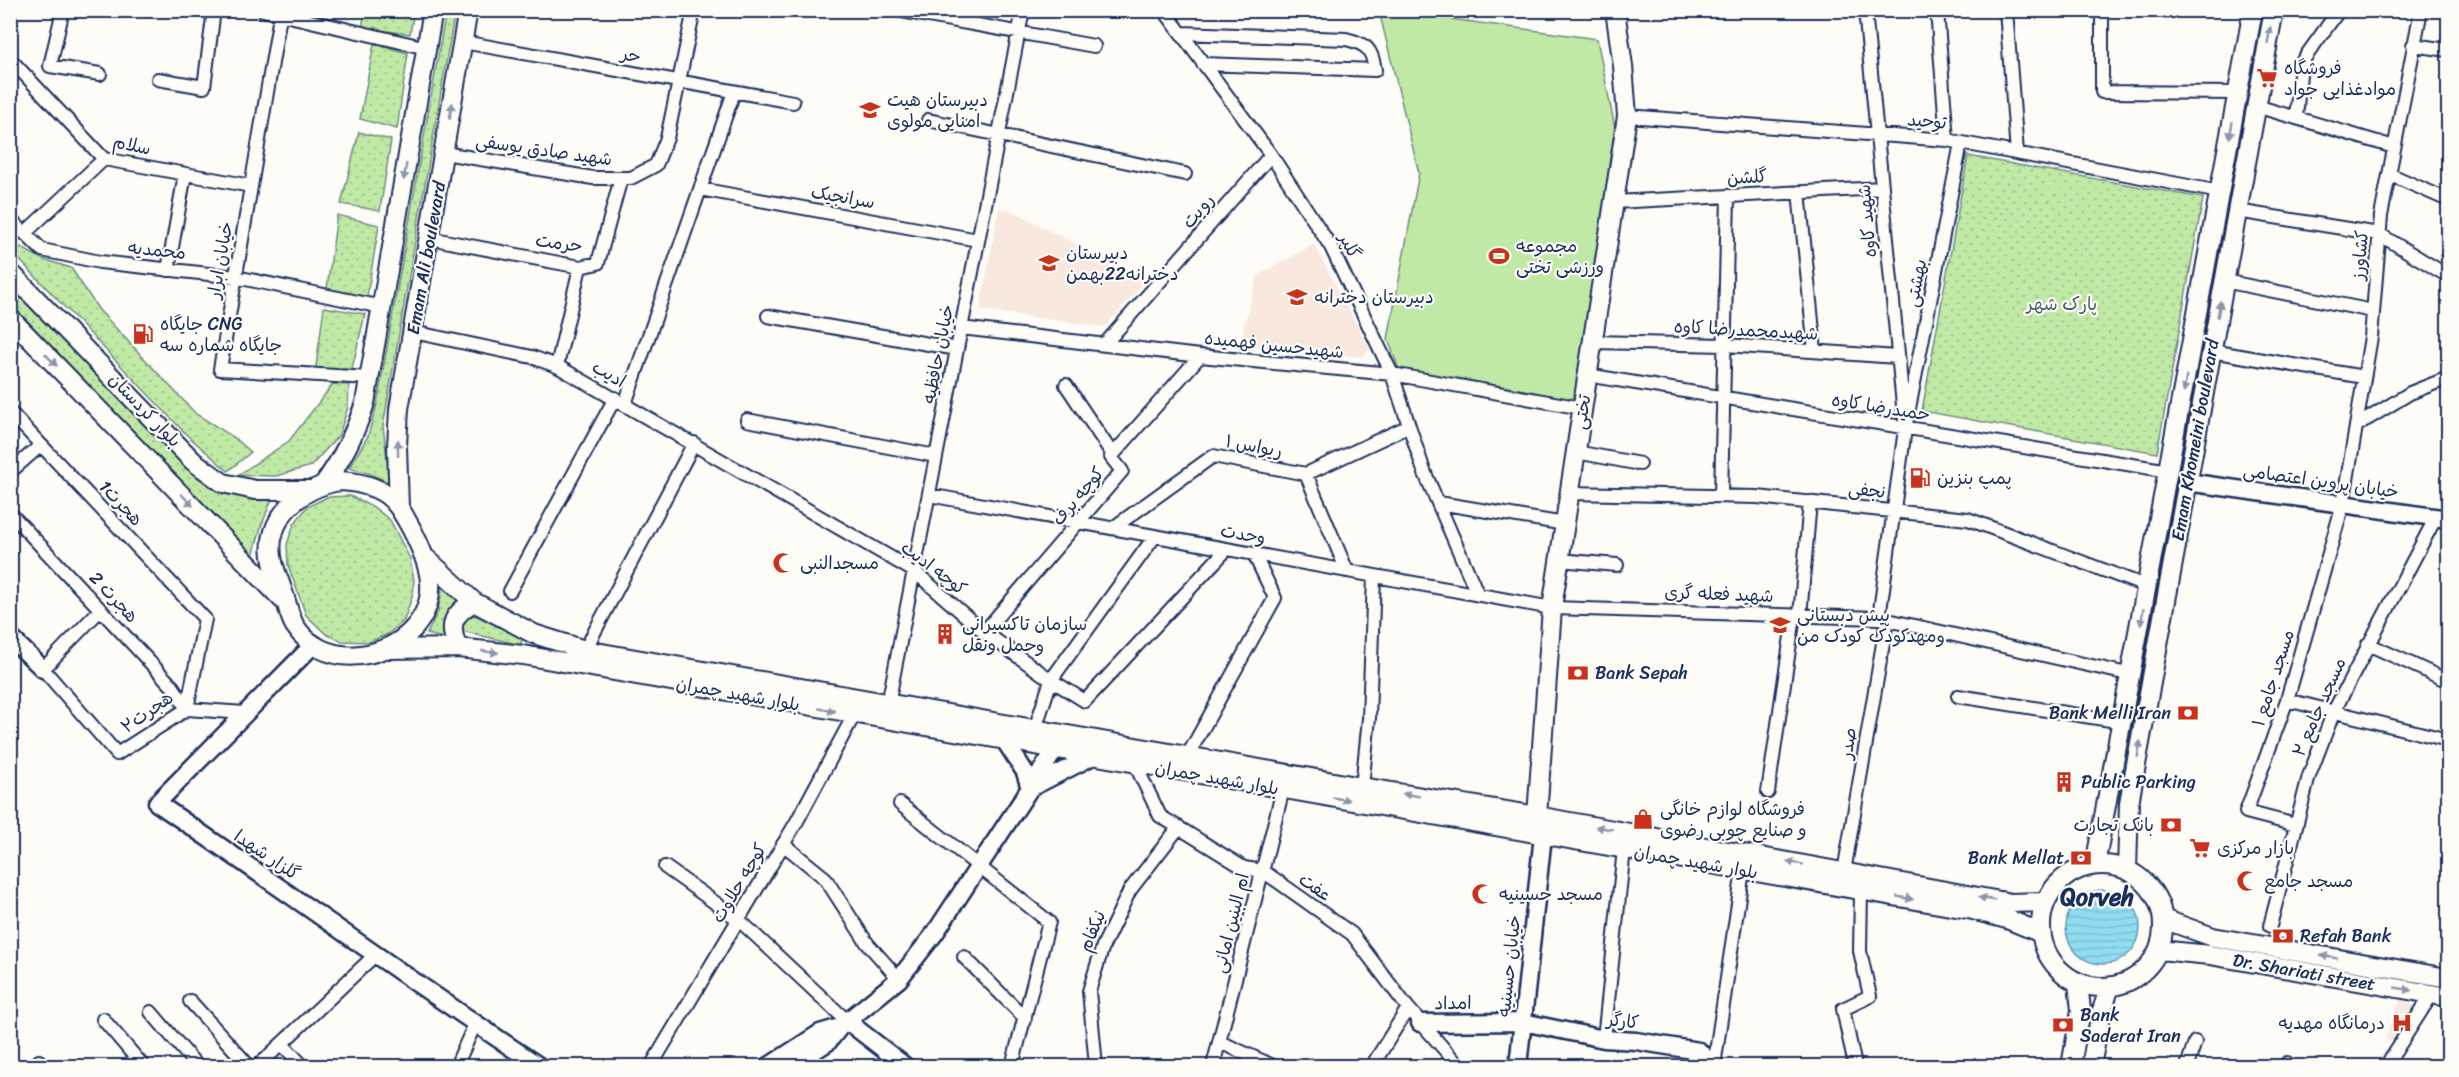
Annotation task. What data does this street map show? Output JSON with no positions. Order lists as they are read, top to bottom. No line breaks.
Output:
{"streets":{"main road":["Emam Ali boulevard","بلوار کردستان","تختی","Emam Khomeini boulevard","بلوار شهید چمران","Dr. Shariati street"],"street":["حر","توحید","سلام","شهید صادق یوسفی","گلشن","سرانجیک","رویت","شهید کاوه","حرمت","گلپر","محمدیه","کشاورز","خیابان ابرار","بهشتی","شهیدمحمدرضا کاوه","شهیدحسین فهمیده","خیابان حافظیه","ادیب","حمیدرضا کاوه","ریواس ۱","خیابان پروین اعتصامی","نجفی","کوچه برف","هجرت1","وحدت","کوچه ادیب","شهید فعله گری","هجرت 2","مسجد جامع ۱","مسجد جامع ۲","هجرت۲","صدر","گلزار شهدا","کوچه حلاوت","عفت","ام البنین امانی","نیکفام","خیابان حسینیه","امداد","کارگر"]},"crossings":[["حر","شهید صادق یوسفی"],["حر","Emam Ali boulevard"],["توحید","شهید کاوه"],["توحید","بهشتی"],["توحید","تختی"],["توحید","Emam Khomeini boulevard"],["سلام","خیابان ابرار"],["شهید صادق یوسفی","حرمت"],["شهید صادق یوسفی","Emam Ali boulevard"],["گلشن","شهید کاوه"],["گلشن","تختی"],["سرانجیک","خیابان حافظیه"],["رویت","گلپر"],["رویت","شهیدحسین فهمیده"],["شهید کاوه","بهشتی"],["شهید کاوه","شهیدمحمدرضا کاوه"],["شهید کاوه","حمیدرضا کاوه"],["شهید کاوه","صدر"],["حرمت","Emam Ali boulevard"],["گلپر","شهیدحسین فهمیده"],["گلپر","وحدت"],["محمدیه","Emam Ali boulevard"],["محمدیه","خیابان ابرار"],["کشاورز","خیابان پروین اعتصامی"],["کشاورز","مسجد جامع ۱"],["Emam Ali boulevard","خیابان ابرار"],["Emam Ali boulevard","ادیب"],["Emam Ali boulevard","بلوار کردستان"],["Emam Ali boulevard","بلوار شهید چمران"],["Emam Ali boulevard","گلزار شهدا"],["بهشتی","حمیدرضا کاوه"],["بهشتی","صدر"],["شهیدمحمدرضا کاوه","تختی"],["شهیدحسین فهمیده","خیابان حافظیه"],["شهیدحسین فهمیده","تختی"],["شهیدحسین فهمیده","کوچه برف"],["خیابان حافظیه","وحدت"],["خیابان حافظیه","کوچه ادیب"],["خیابان حافظیه","بلوار شهید چمران"],["ادیب","کوچه ادیب"],["حمیدرضا کاوه","تختی"],["حمیدرضا کاوه","Emam Khomeini boulevard"],["حمیدرضا کاوه","صدر"],["بلوار کردستان","بلوار شهید چمران"],["بلوار کردستان","گلزار شهدا"],["تختی","نجفی"],["تختی","وحدت"],["تختی","شهید فعله گری"],["تختی","بلوار شهید چمران"],["Emam Khomeini boulevard","خیابان پروین اعتصامی"],["Emam Khomeini boulevard","نجفی"],["Emam Khomeini boulevard","شهید فعله گری"],["Emam Khomeini boulevard","بلوار شهید چمران"],["Emam Khomeini boulevard","Dr. Shariati street"],["ریواس ۱","وحدت"],["خیابان پروین اعتصامی","مسجد جامع ۱"],["خیابان پروین اعتصامی","مسجد جامع ۲"],["نجفی","صدر"],["کوچه برف","وحدت"],["کوچه برف","کوچه ادیب"],["هجرت1","هجرت۲"],["وحدت","کوچه ادیب"],["وحدت","شهید فعله گری"],["شهید فعله گری","صدر"],["هجرت 2","هجرت۲"],["مسجد جامع ۱","مسجد جامع ۲"],["بلوار شهید چمران","صدر"],["بلوار شهید چمران","گلزار شهدا"],["بلوار شهید چمران","کوچه حلاوت"],["بلوار شهید چمران","عفت"],["بلوار شهید چمران","ام البنین امانی"],["بلوار شهید چمران","خیابان حسینیه"],["بلوار شهید چمران","Dr. Shariati street"],["عفت","ام البنین امانی"],["عفت","نیکفام"],["عفت","امداد"],["خیابان حسینیه","امداد"],["خیابان حسینیه","کارگر"],["امداد","کارگر"]],"districts":["Qorveh"],"parks":["پارک شهر"],"places":{"supermarket":["فروشگاه موادغذایی جواد","بازار مرکزی"],"school or university":["دبیرستان هیت امنایی مولوی","دبیرستان دخترانه22بهمن","دبیرستان دخترانه","پیش دبستانی ومهدکودک کودک من"],"sports":["مجموعه ورزشی تختی"],"fuel station":["جایگاه CNG جایگاه شماره سه","پمپ بنزین"],"mosque":["مسجدالنبی","مسجد جامع","مسجد حسینیه"],"building":["سازمان تاکسیرانی وحمل ونقل","Public Parking"],"bank":["Bank Sepah","Bank Melli Iran","بانک تجارت","Bank Mellat","Refah Bank","Bank Saderat Iran"],"shop":["فروشگاه لوازم خانگی و صنایع چوبی رضوی"],"hospital":["درمانگاه مهدیه"]}}
